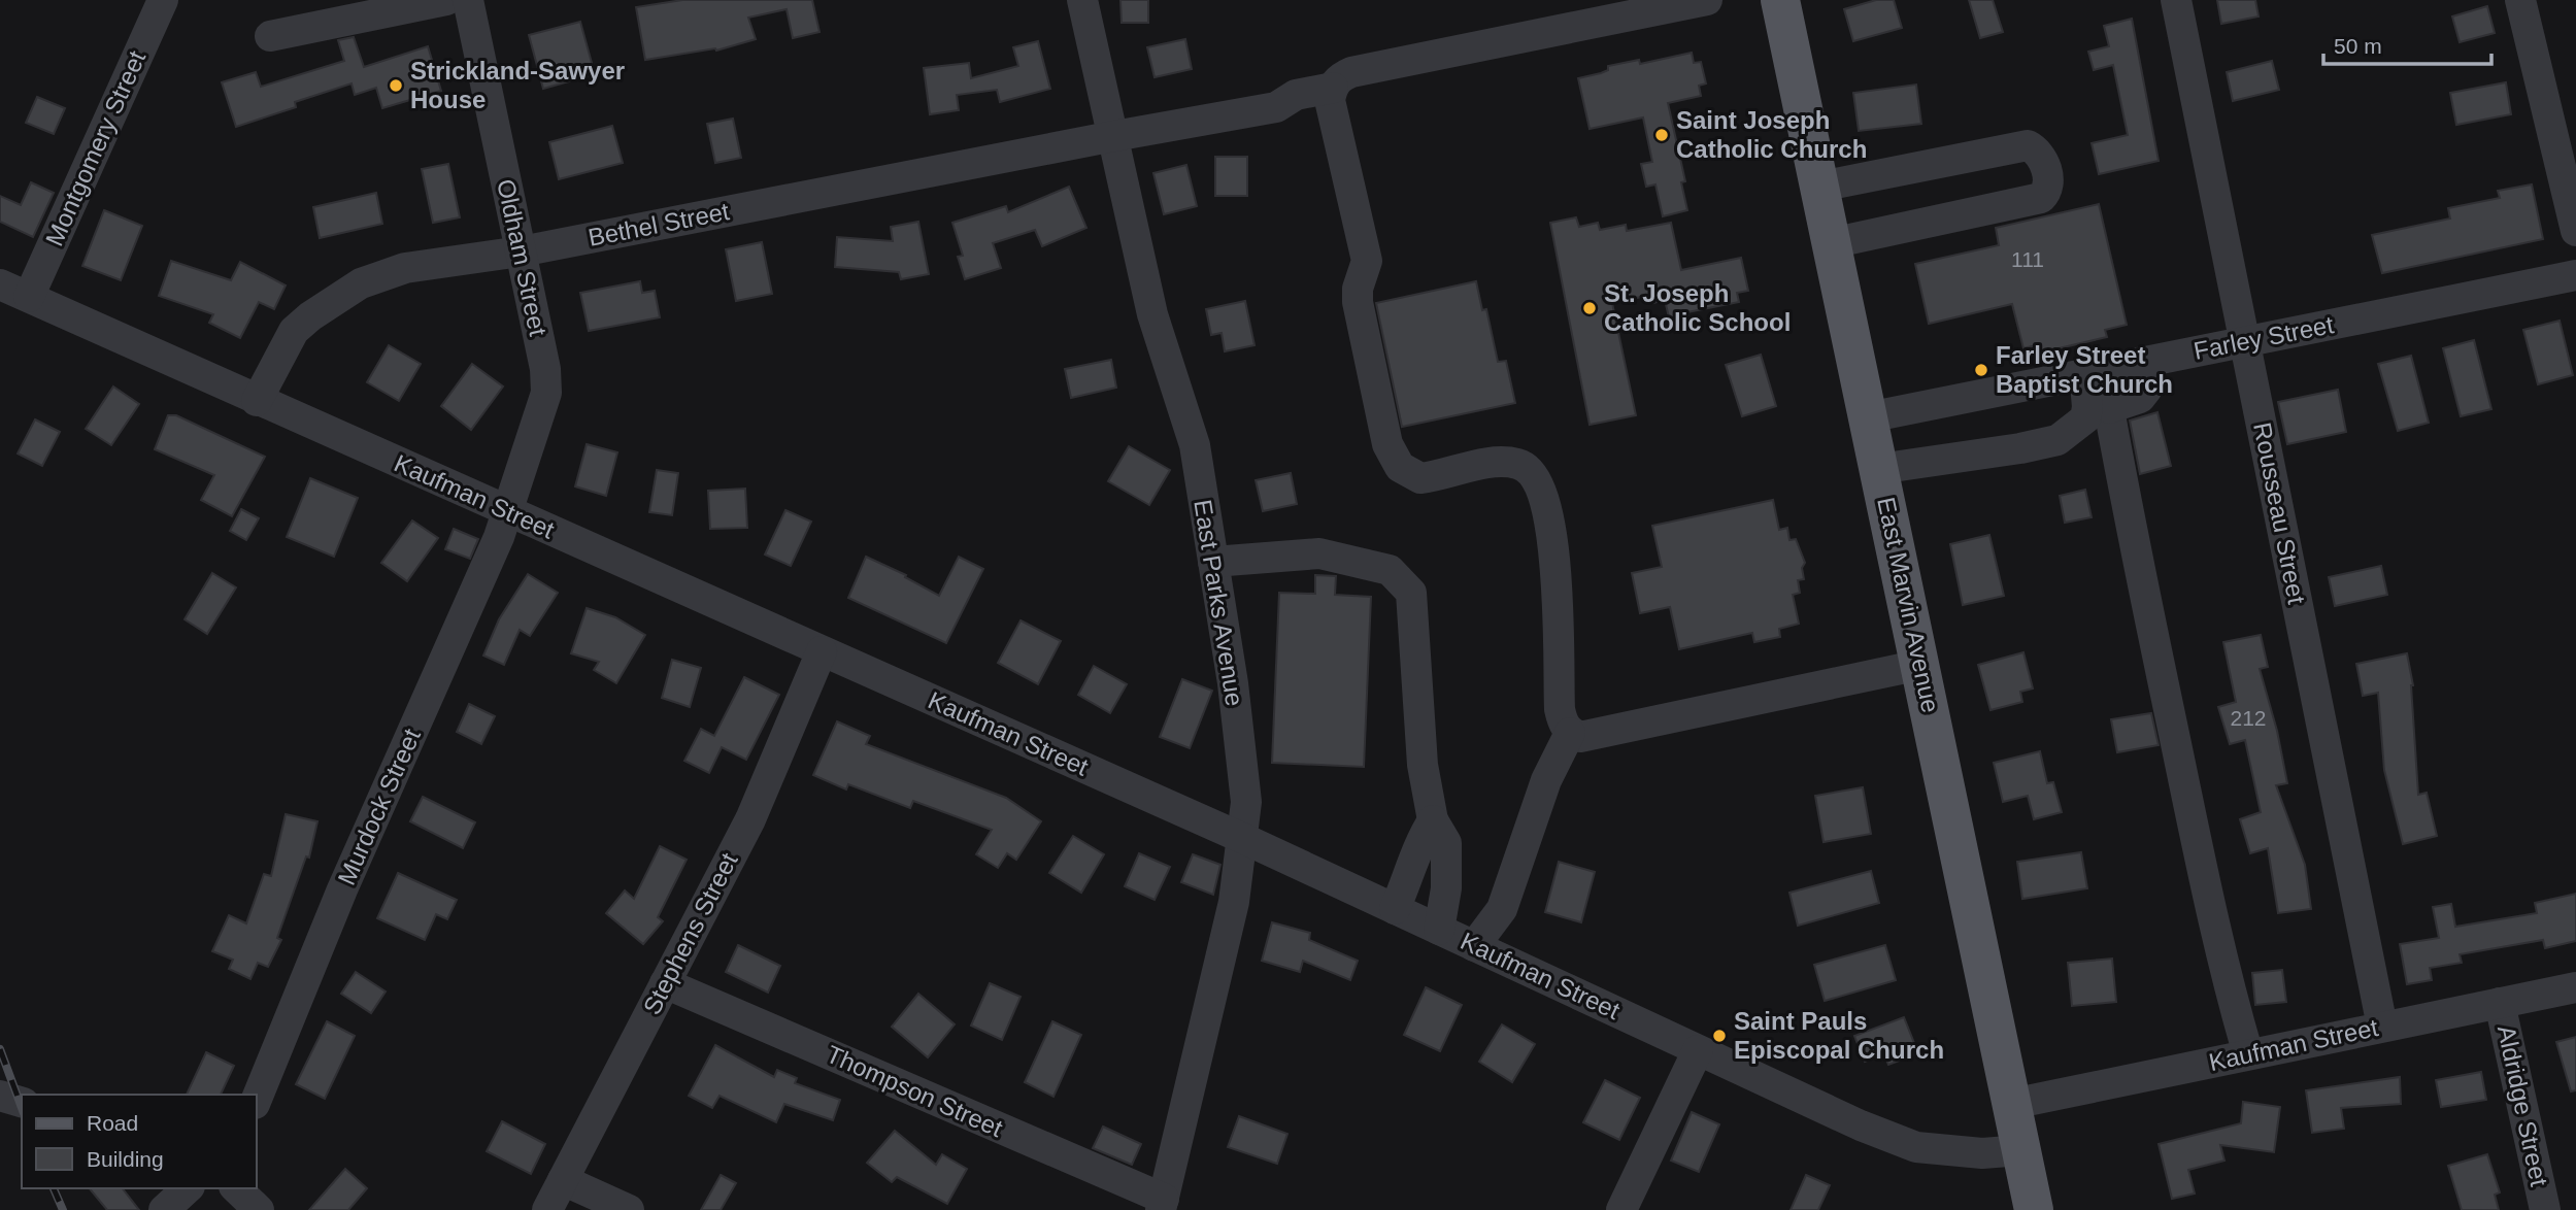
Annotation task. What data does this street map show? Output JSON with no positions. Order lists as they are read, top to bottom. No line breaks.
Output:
{"streets":{"main road":["East Marvin Avenue"],"street":["Montgomery Street","Bethel Street","Oldham Street","Farley Street","Kaufman Street","Rousseau Street","East Parks Avenue","Murdock Street","Stephens Street","Thompson Street","Aldridge Street"]},"crossings":[["Montgomery Street","Kaufman Street"],["Bethel Street","Oldham Street"],["Bethel Street","Kaufman Street"],["Bethel Street","East Parks Avenue"],["Oldham Street","Kaufman Street"],["Oldham Street","Murdock Street"],["Farley Street","Rousseau Street"],["Farley Street","East Marvin Avenue"],["Kaufman Street","Rousseau Street"],["Kaufman Street","East Parks Avenue"],["Kaufman Street","East Marvin Avenue"],["Kaufman Street","Murdock Street"],["Kaufman Street","Stephens Street"],["Kaufman Street","Aldridge Street"],["East Parks Avenue","Thompson Street"],["Stephens Street","Thompson Street"]],"places":["Strickland-Sawyer House","Saint Joseph Catholic Church","St. Joseph Catholic School","Farley Street Baptist Church","Saint Pauls Episcopal Church"],"house_numbers":["111","212"],"legend":["Road","Building"],"scale_bar":"50 m"}
